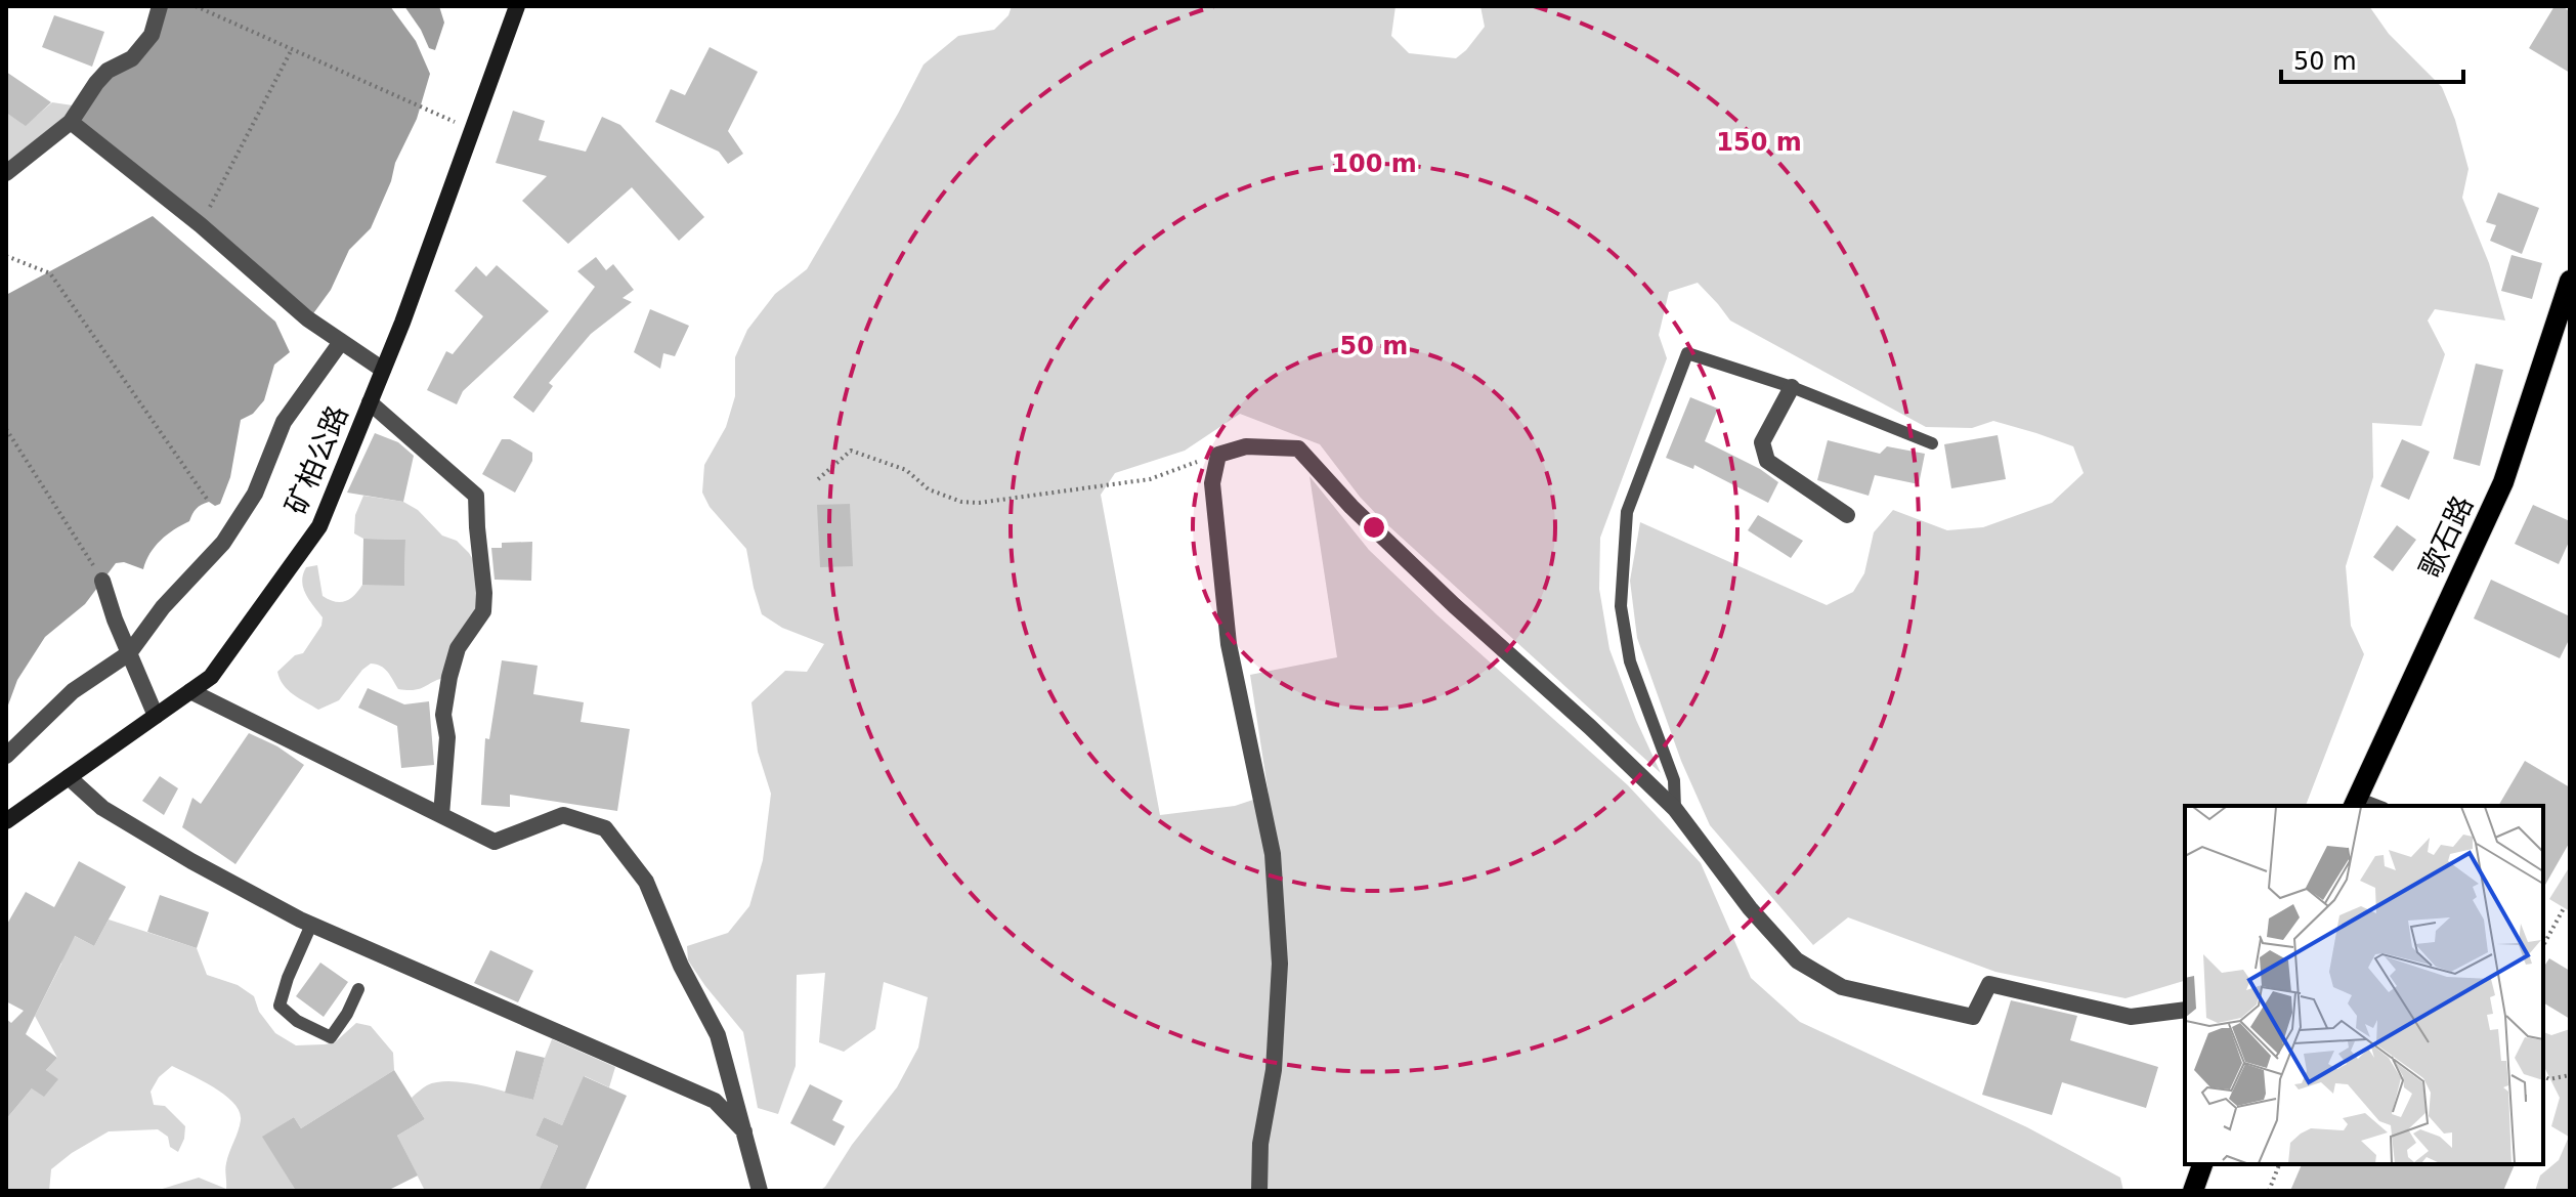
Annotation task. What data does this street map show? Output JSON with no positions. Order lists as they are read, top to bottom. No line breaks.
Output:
{"streets":{"main road":["歌石路"],"street":["矿柏公路"]},"scale_bar":"50 m","rings":["150 m","100 m","50 m"]}
